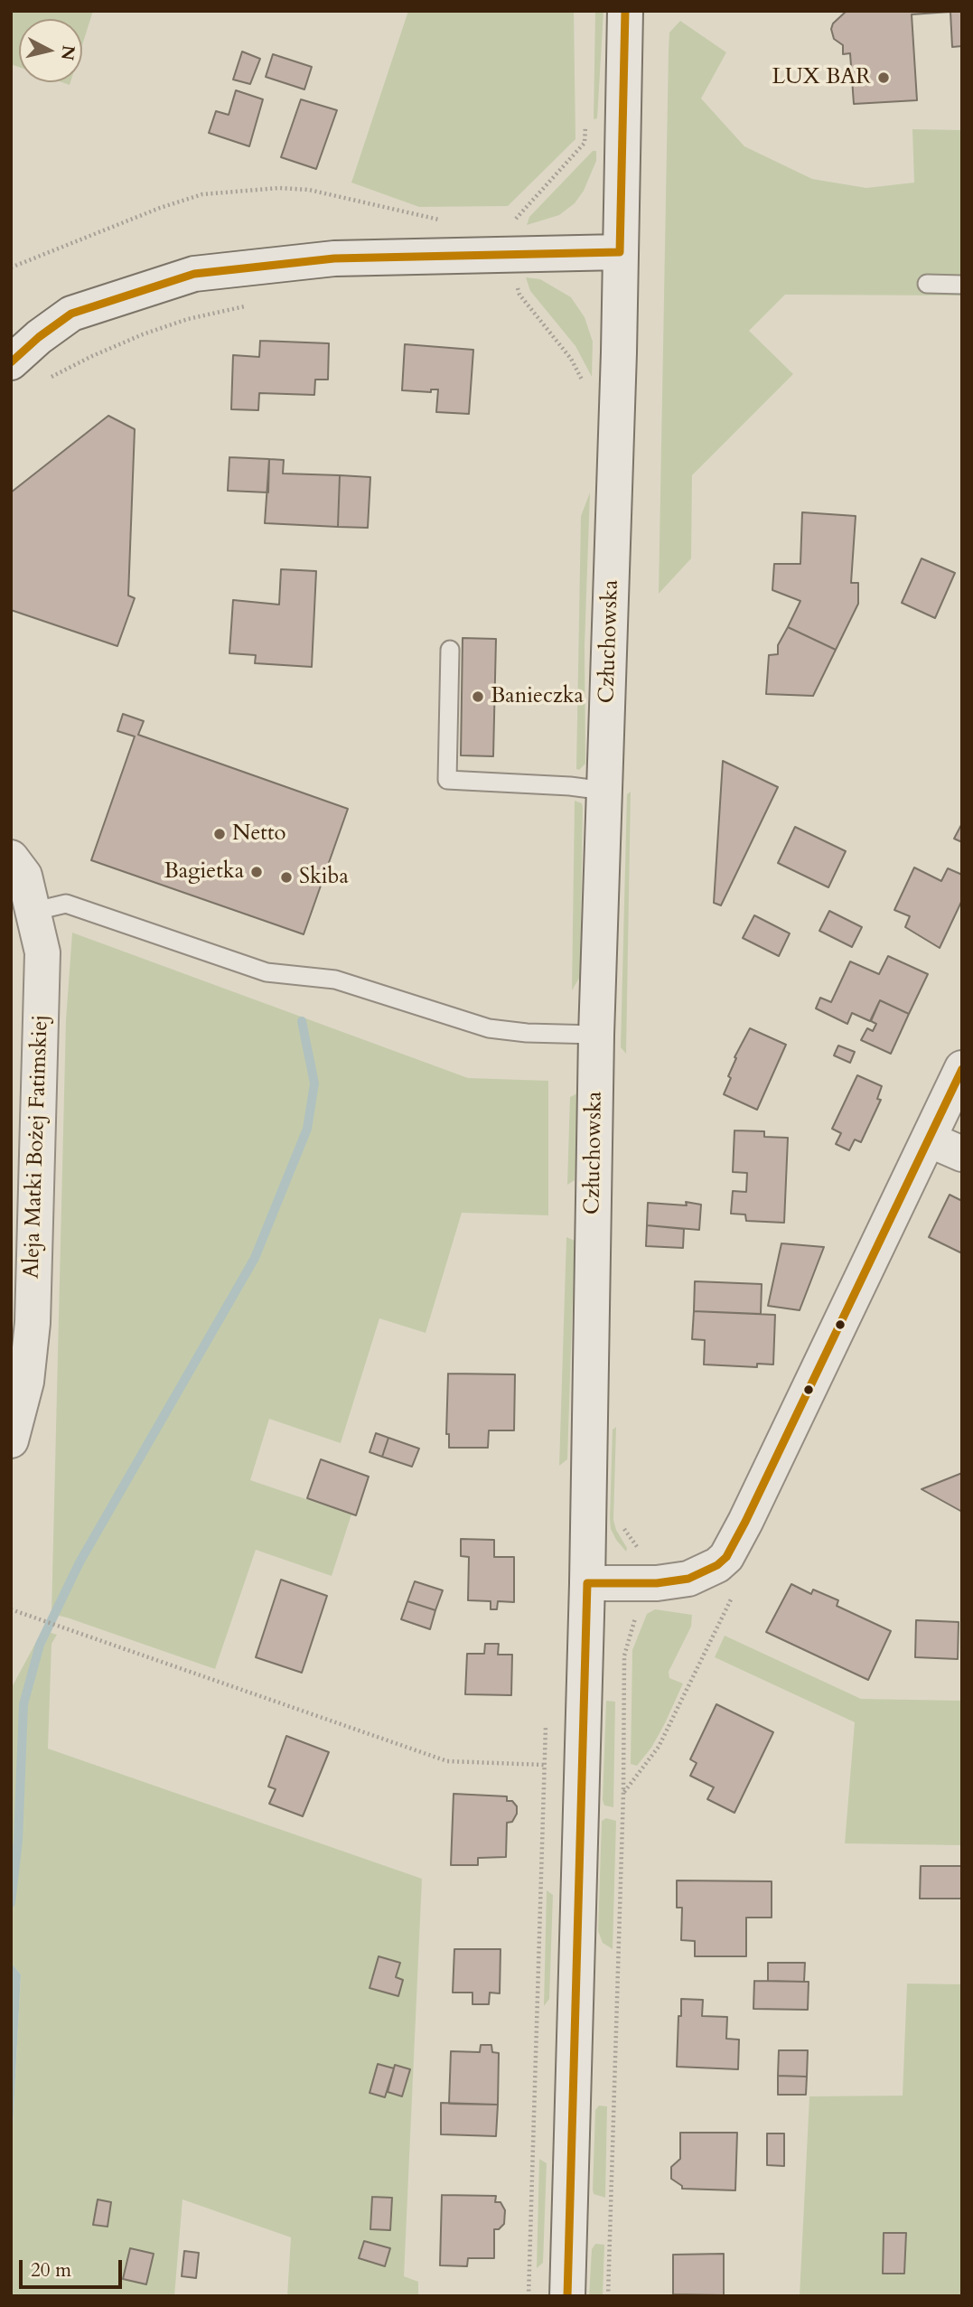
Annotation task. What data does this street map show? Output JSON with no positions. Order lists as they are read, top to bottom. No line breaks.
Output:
{"streets":{"main road":["Człuchowska","Aleja Matki Bożej Fatimskiej"]},"places":["LUX BAR","Banieczka","Netto","Bagietka","Skiba"],"scale_bar":"20 m","north":"right"}
